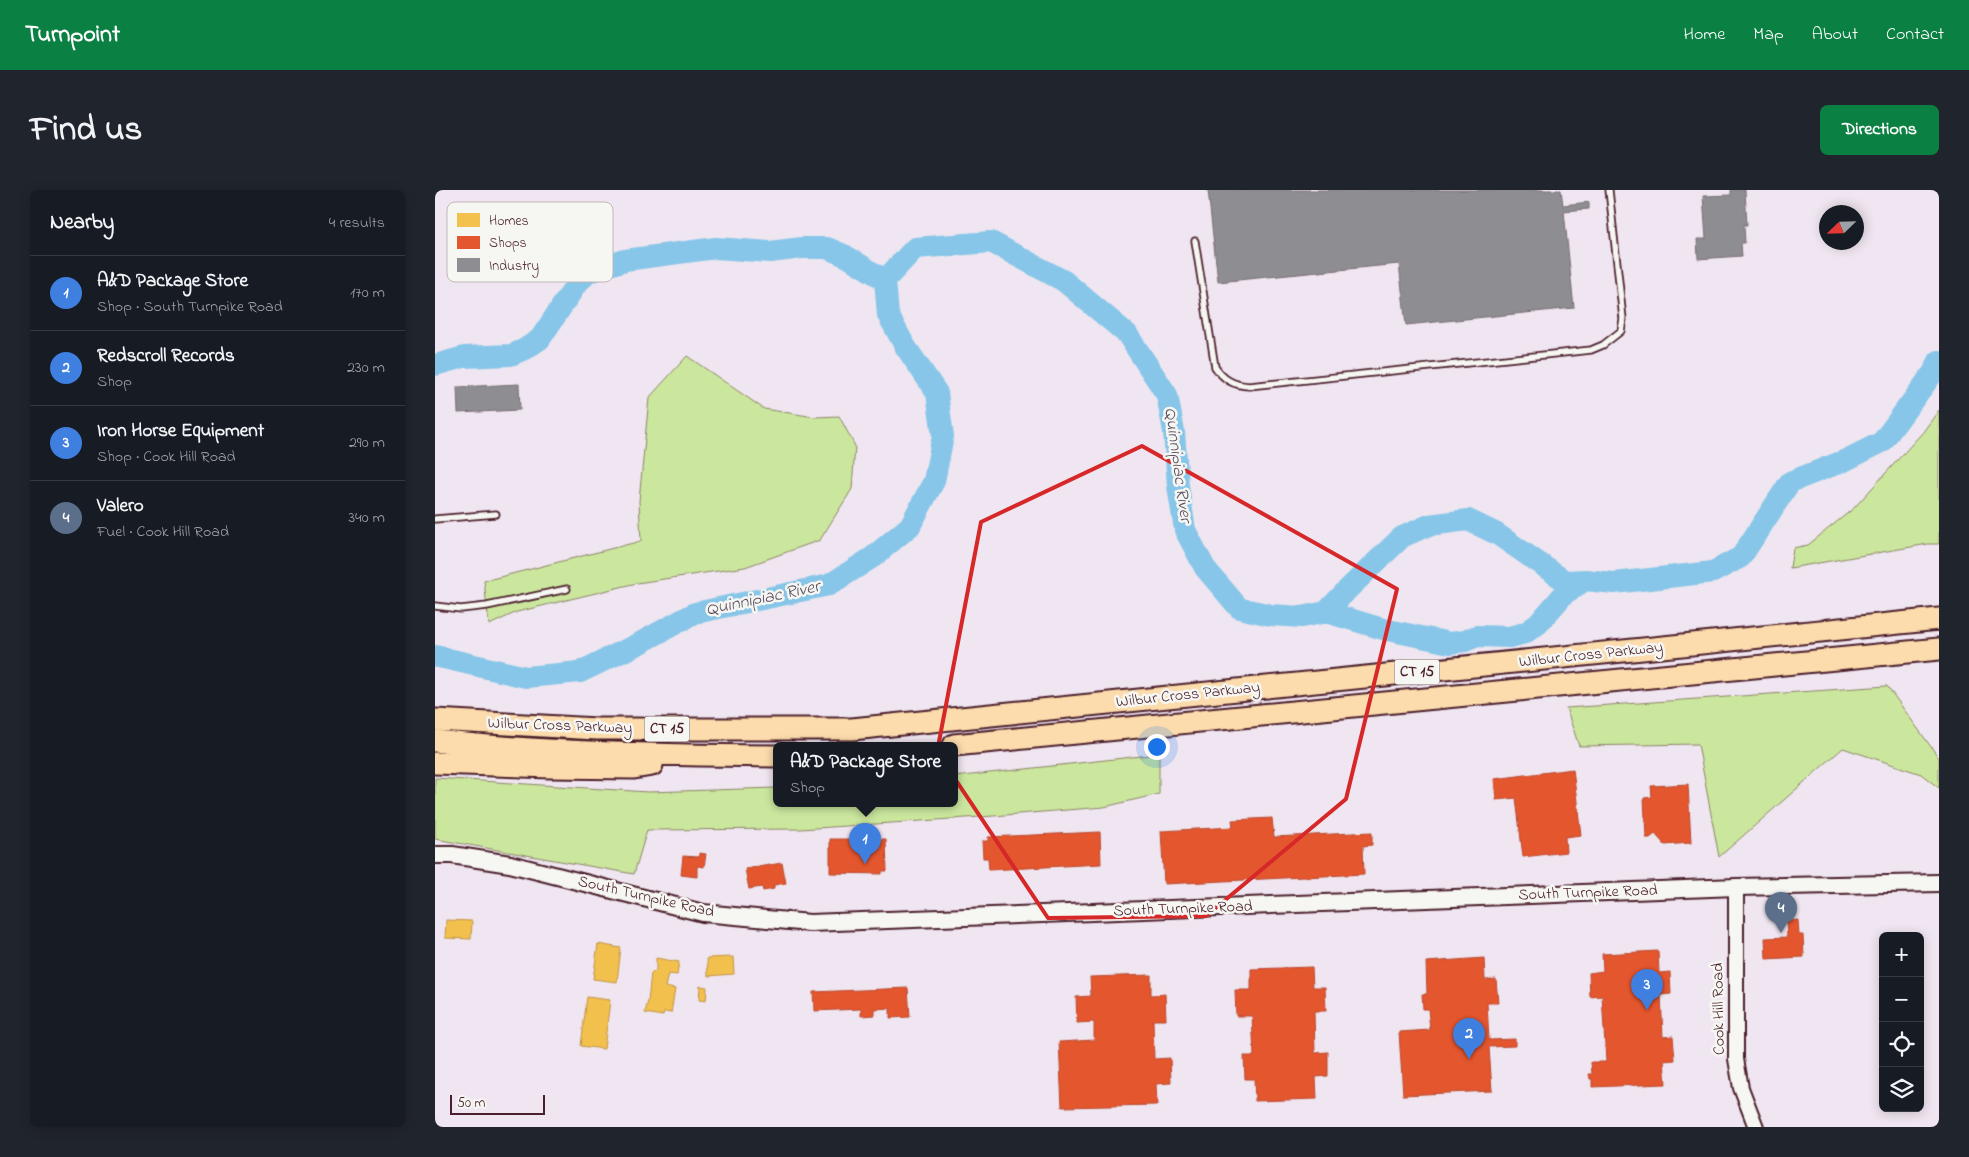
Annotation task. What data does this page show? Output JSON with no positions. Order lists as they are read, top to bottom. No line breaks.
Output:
{"streets":{"highway":["Wilbur Cross Parkway","CT 15"],"main road":["South Turnpike Road"],"street":["Cook Hill Road"]},"crossings":[["South Turnpike Road","Cook Hill Road"]],"water":["Quinnipiac River"],"legend":["Homes","Shops","Industry"],"scale_bar":"50 m","north":"bottom left","page":{"header":"Turnpoint","nav":["Home","Map","About","Contact"],"title":"Find us","buttons":"Directions","heading":["Nearby","4 results"],"list":[{"mark":"1","name":"A&D Package Store","note":"Shop · South Turnpike Road","value":"170 m"},{"mark":"2","name":"Redscroll Records","note":"Shop","value":"230 m"},{"mark":"3","name":"Iron Horse Equipment","note":"Shop · Cook Hill Road","value":"290 m"},{"mark":"4","name":"Valero","note":"Fuel · Cook Hill Road","value":"340 m"}],"popup":["A&D Package Store","Shop"],"pins":["1","4","3","2"],"map_buttons":["+","−"],"scale":"50 m"}}
